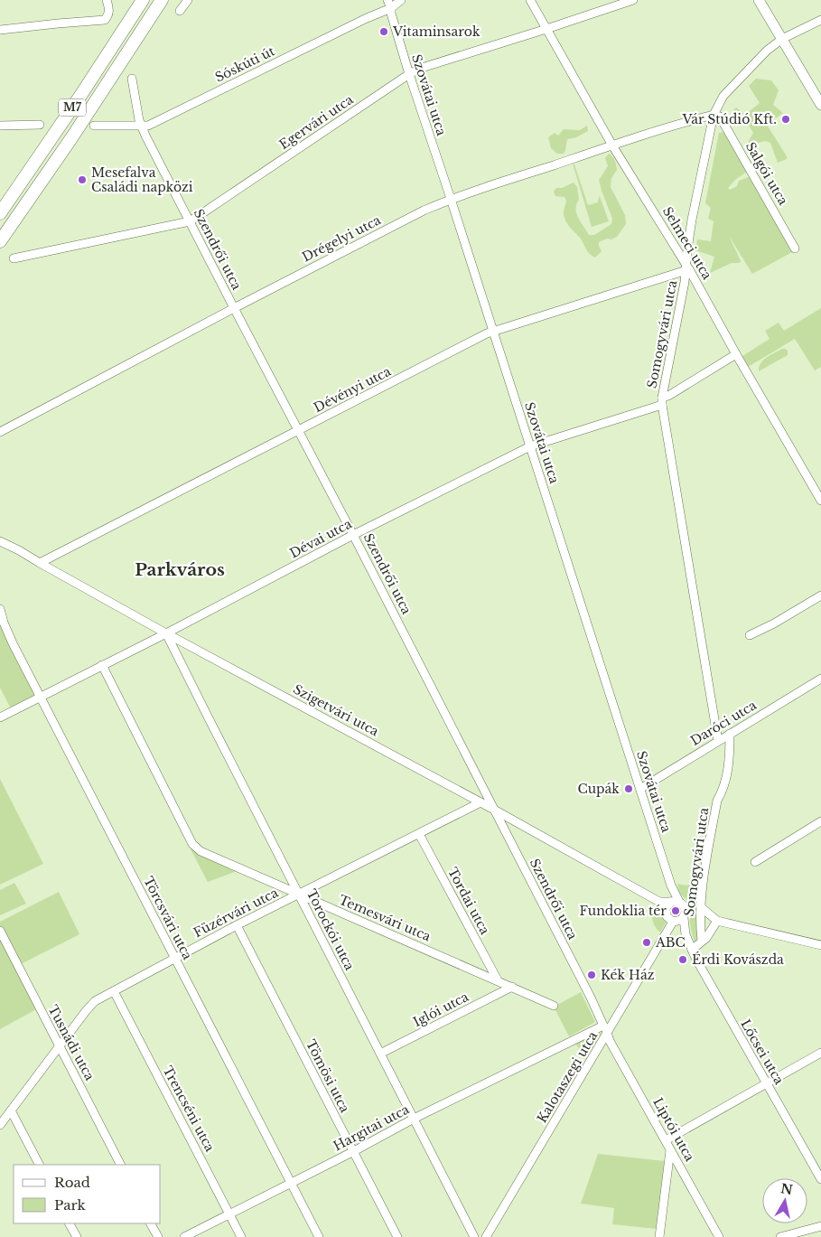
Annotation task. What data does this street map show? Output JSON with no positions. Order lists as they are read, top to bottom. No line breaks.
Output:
{"streets":{"highway":["M7"],"street":["Sóskúti út","Szovátai utca","Egervári utca","Salgói utca","Drégelyi utca","Selmeci utca","Szendrői utca","Somogyvári utca","Dévényi utca","Dévai utca","Szigetvári utca","Daróci utca","Tordai utca","Füzérvári utca","Törcsvári utca","Temesvári utca","Torockói utca","Iglói utca","Tusnádi utca","Lőcsei utca","Tömösi utca","Kalotaszegi utca","Trencséni utca","Hargitai utca","Liptói utca"]},"crossings":[["Sóskúti út","Szovátai utca"],["Sóskúti út","Szendrői utca"],["Szovátai utca","Egervári utca"],["Szovátai utca","Drégelyi utca"],["Szovátai utca","Dévényi utca"],["Szovátai utca","Dévai utca"],["Szovátai utca","Daróci utca"],["Egervári utca","Selmeci utca"],["Egervári utca","Szendrői utca"],["Salgói utca","Drégelyi utca"],["Salgói utca","Somogyvári utca"],["Drégelyi utca","Selmeci utca"],["Drégelyi utca","Szendrői utca"],["Drégelyi utca","Somogyvári utca"],["Selmeci utca","Somogyvári utca"],["Selmeci utca","Dévényi utca"],["Selmeci utca","Dévai utca"],["Szendrői utca","Dévényi utca"],["Szendrői utca","Dévai utca"],["Szendrői utca","Szigetvári utca"],["Szendrői utca","Kalotaszegi utca"],["Szendrői utca","Hargitai utca"],["Szendrői utca","Liptói utca"],["Somogyvári utca","Dévényi utca"],["Somogyvári utca","Dévai utca"],["Somogyvári utca","Daróci utca"],["Dévényi utca","Szigetvári utca"],["Dévai utca","Szigetvári utca"],["Dévai utca","Törcsvári utca"],["Dévai utca","Temesvári utca"],["Dévai utca","Torockói utca"],["Szigetvári utca","Füzérvári utca"],["Szigetvári utca","Torockói utca"],["Szigetvári utca","Lőcsei utca"],["Szigetvári utca","Kalotaszegi utca"],["Tordai utca","Füzérvári utca"],["Tordai utca","Temesvári utca"],["Füzérvári utca","Törcsvári utca"],["Füzérvári utca","Temesvári utca"],["Füzérvári utca","Torockói utca"],["Füzérvári utca","Tusnádi utca"],["Füzérvári utca","Tömösi utca"],["Füzérvári utca","Trencséni utca"],["Törcsvári utca","Hargitai utca"],["Temesvári utca","Torockói utca"],["Temesvári utca","Iglói utca"],["Torockói utca","Iglói utca"],["Torockói utca","Hargitai utca"],["Lőcsei utca","Kalotaszegi utca"],["Tömösi utca","Hargitai utca"],["Kalotaszegi utca","Hargitai utca"],["Kalotaszegi utca","Liptói utca"],["Trencséni utca","Hargitai utca"],["Hargitai utca","Liptói utca"]],"districts":["Parkváros"],"places":["Vitaminsarok","Vár Stúdió Kft.","Mesefalva Családi napközi","Cupák","Fundoklia tér","ABC","Érdi Kovászda","Kék Ház"],"legend":["Road","Park"],"north":"top"}
